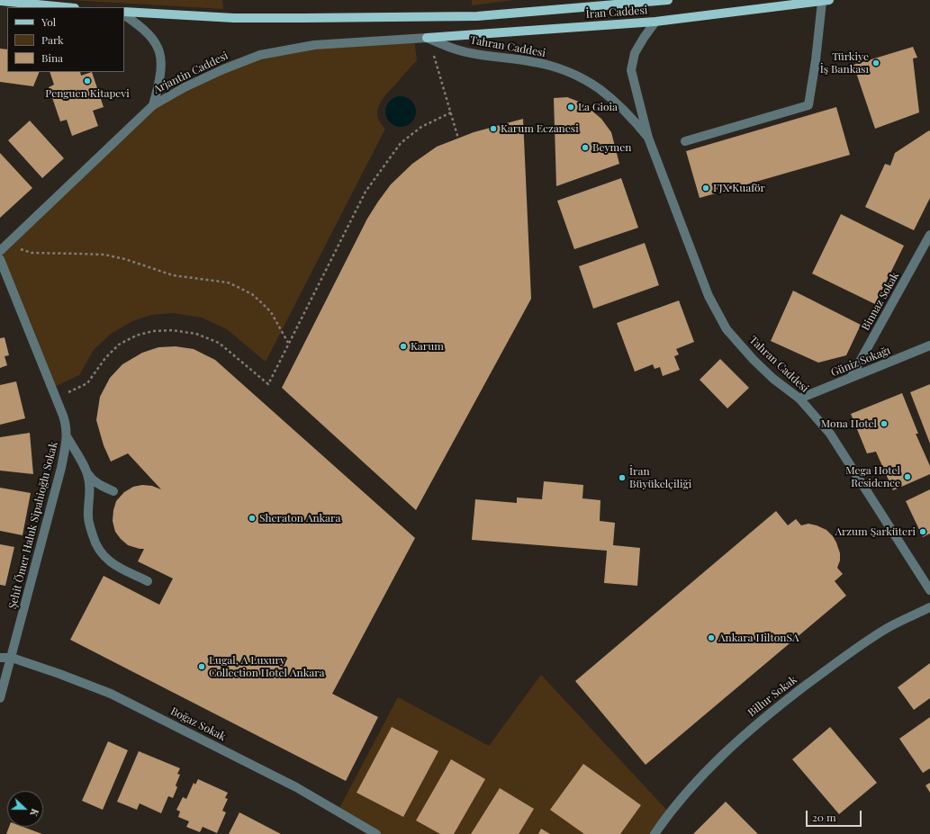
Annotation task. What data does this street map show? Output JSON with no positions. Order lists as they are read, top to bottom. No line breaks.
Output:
{"streets":{"main road":["İran Caddesi"],"street":["Tahran Caddesi","Arjantin Caddesi","Binnaz Sokak","Güniz Sokağı","Şehit Ömer Haluk Sipahioğlu Sokak","Billur Sokak","Boğaz Sokak"]},"crossings":[["İran Caddesi","Tahran Caddesi"],["İran Caddesi","Arjantin Caddesi"],["Tahran Caddesi","Arjantin Caddesi"],["Tahran Caddesi","Güniz Sokağı"],["Binnaz Sokak","Güniz Sokağı"],["Şehit Ömer Haluk Sipahioğlu Sokak","Boğaz Sokak"]],"places":["Türkiye İş Bankası","Penguen Kitapevi","La Gioia","Karum Eczanesi","Beymen","FJX Kuaför","Karum","Mona Hotel","Mega Hotel Residence","İran Büyükelçiliği","Sheraton Ankara","Arzum Şarküteri","Ankara HiltonSA","Lugal, A Luxury Collection Hotel Ankara"],"legend":["Yol","Park","Bina"],"scale_bar":"20 m","north":"right"}
